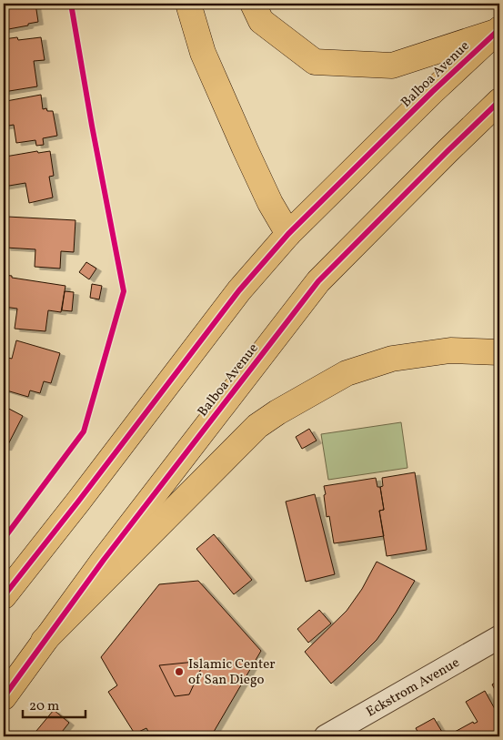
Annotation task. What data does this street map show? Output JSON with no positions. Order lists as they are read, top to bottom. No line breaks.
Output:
{"streets":{"main road":["Balboa Avenue"],"street":["Eckstrom Avenue"]},"places":["Islamic Center of San Diego"],"scale_bar":"20 m"}
